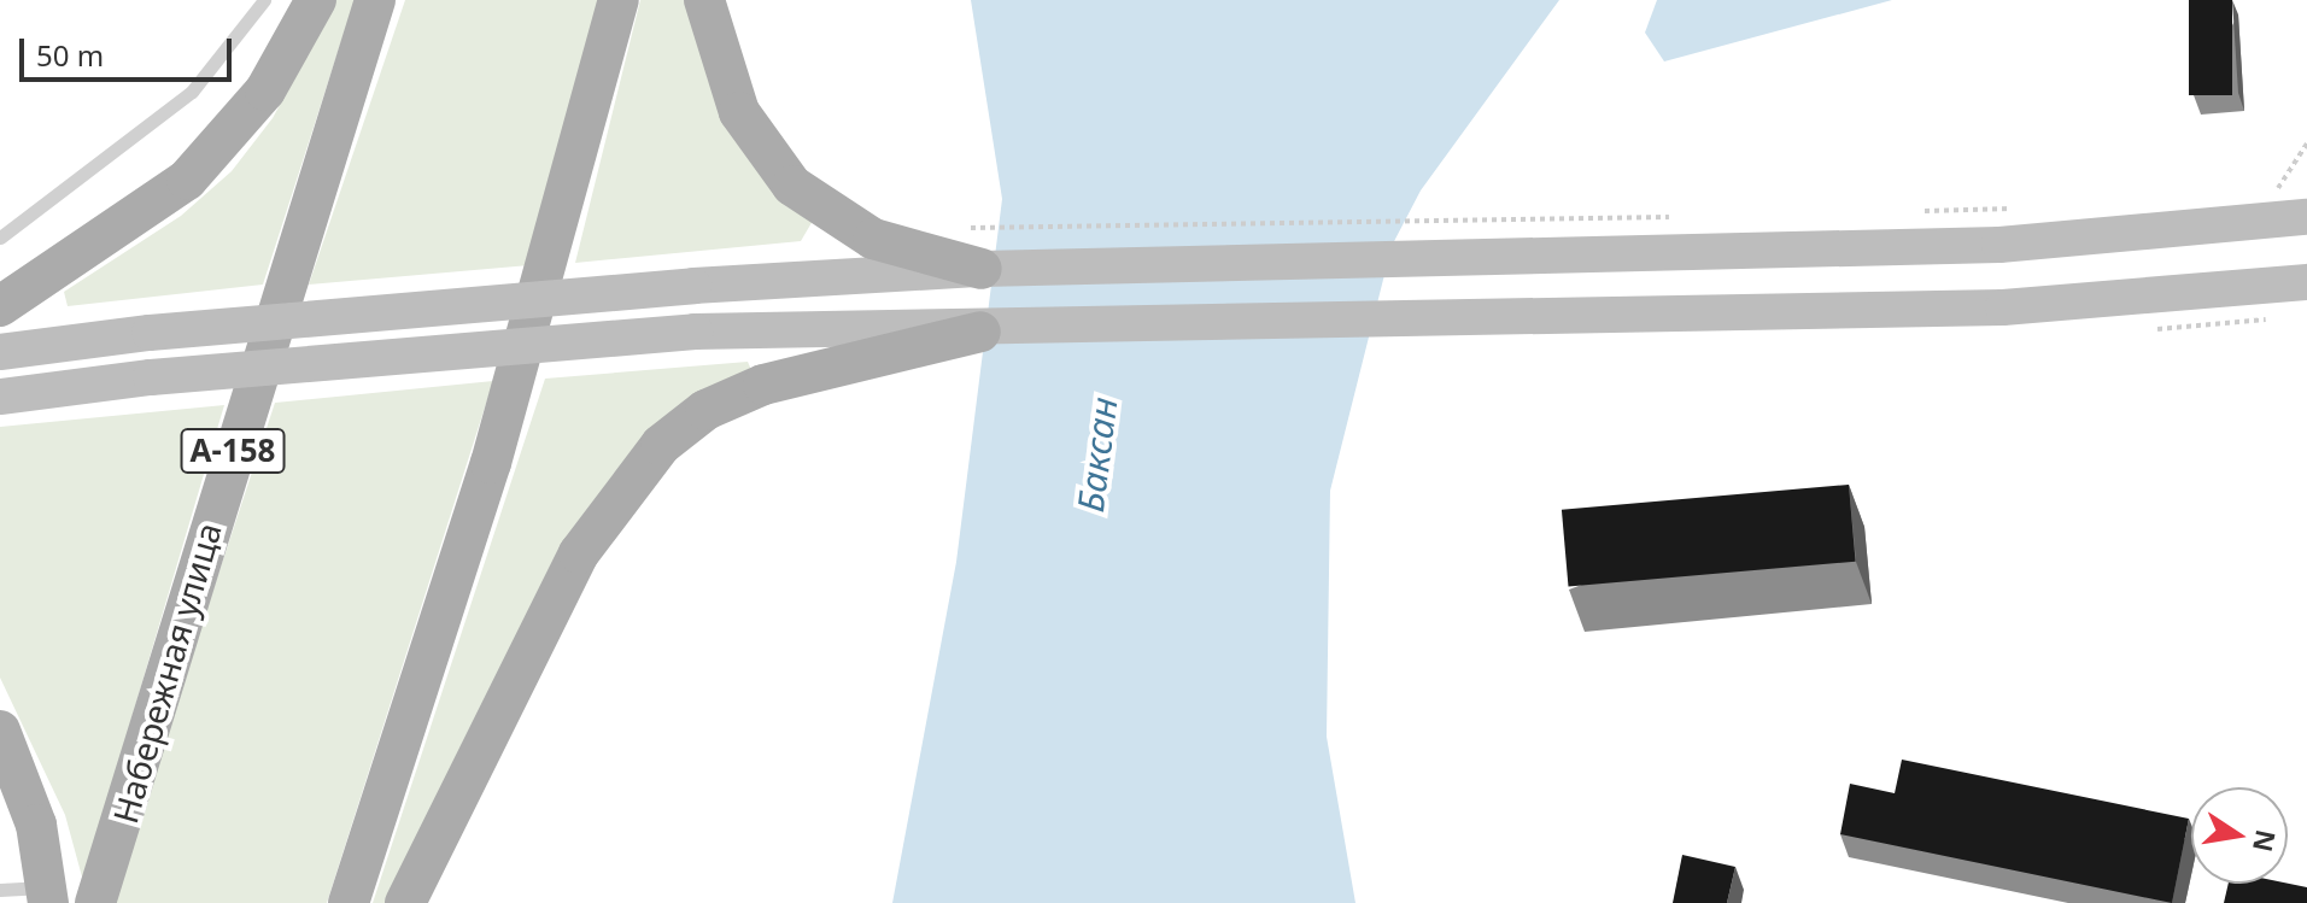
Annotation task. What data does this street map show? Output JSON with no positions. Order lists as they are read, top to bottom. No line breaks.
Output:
{"streets":{"main road":["А-158","Набережная улица"]},"water":["Баксан"],"scale_bar":"50 m","north":"right"}
